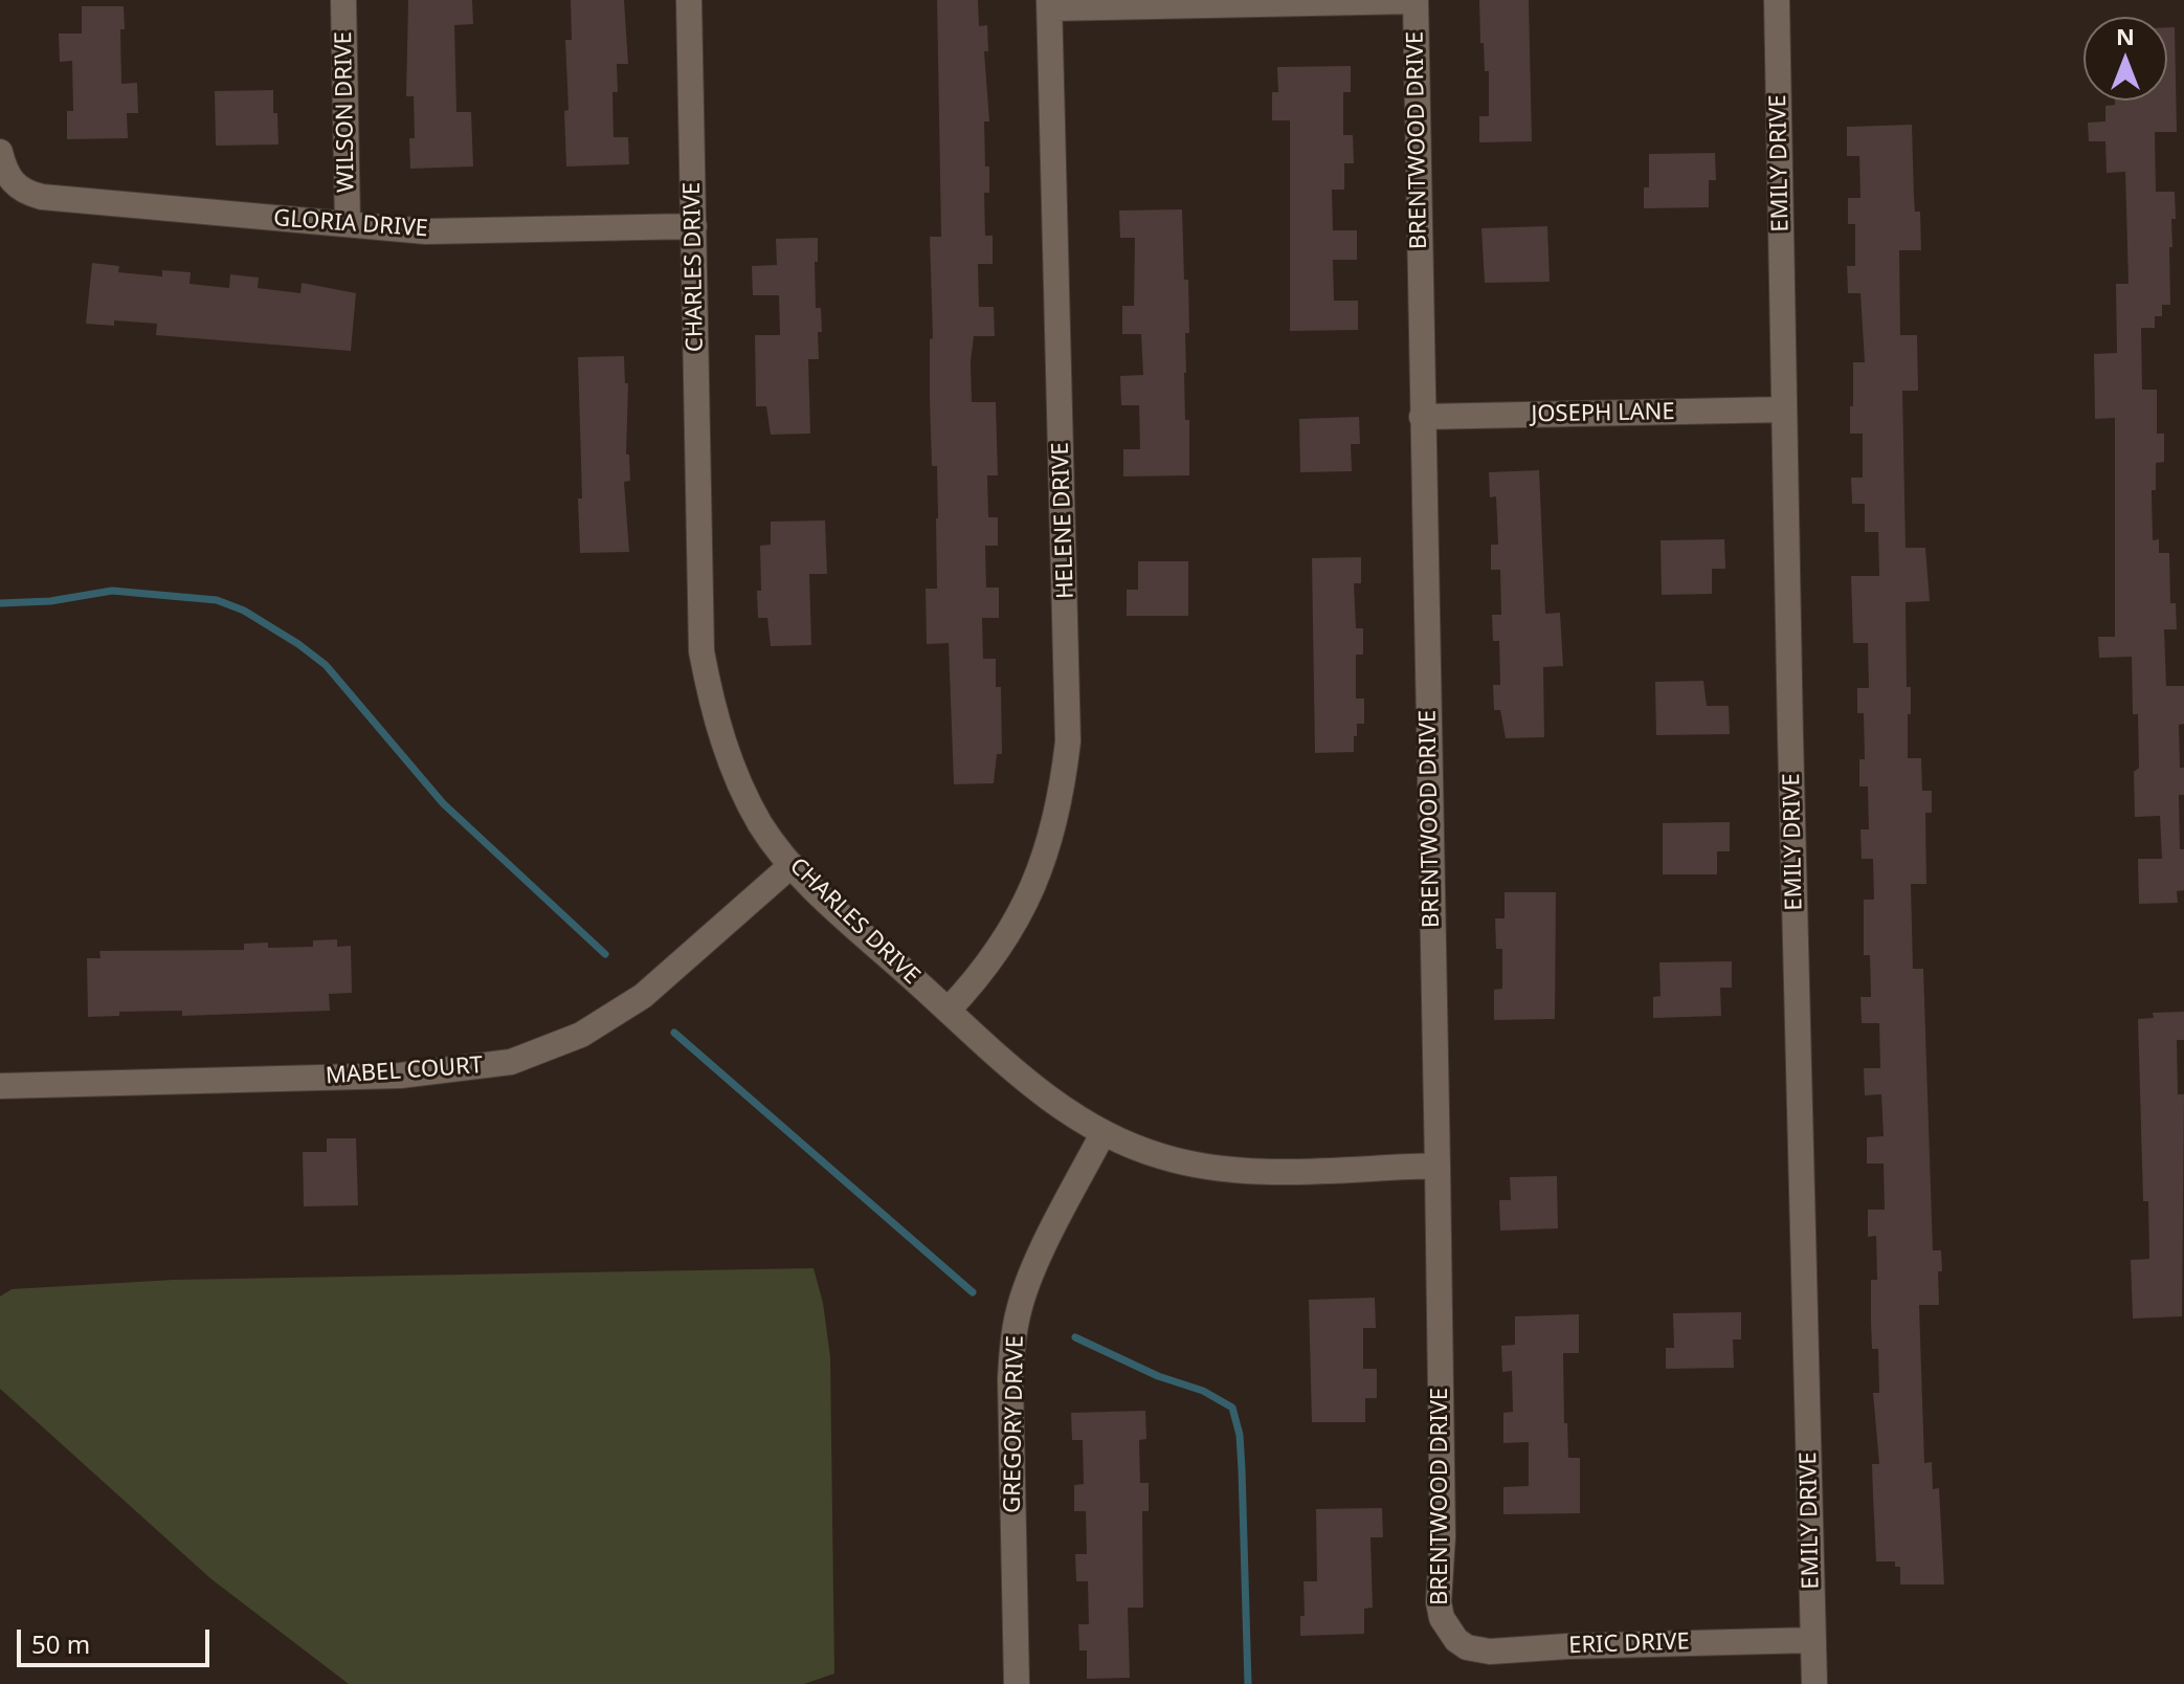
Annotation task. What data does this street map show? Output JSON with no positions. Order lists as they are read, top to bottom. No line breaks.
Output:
{"streets":{"street":["WILSON DRIVE","BRENTWOOD DRIVE","EMILY DRIVE","GLORIA DRIVE","CHARLES DRIVE","JOSEPH LANE","HELENE DRIVE","MABEL COURT","GREGORY DRIVE","ERIC DRIVE"]},"crossings":[["WILSON DRIVE","GLORIA DRIVE"],["BRENTWOOD DRIVE","CHARLES DRIVE"],["BRENTWOOD DRIVE","JOSEPH LANE"],["BRENTWOOD DRIVE","ERIC DRIVE"],["EMILY DRIVE","JOSEPH LANE"],["EMILY DRIVE","ERIC DRIVE"],["GLORIA DRIVE","CHARLES DRIVE"],["CHARLES DRIVE","HELENE DRIVE"],["CHARLES DRIVE","MABEL COURT"],["CHARLES DRIVE","GREGORY DRIVE"]],"scale_bar":"50 m","north":"top"}
